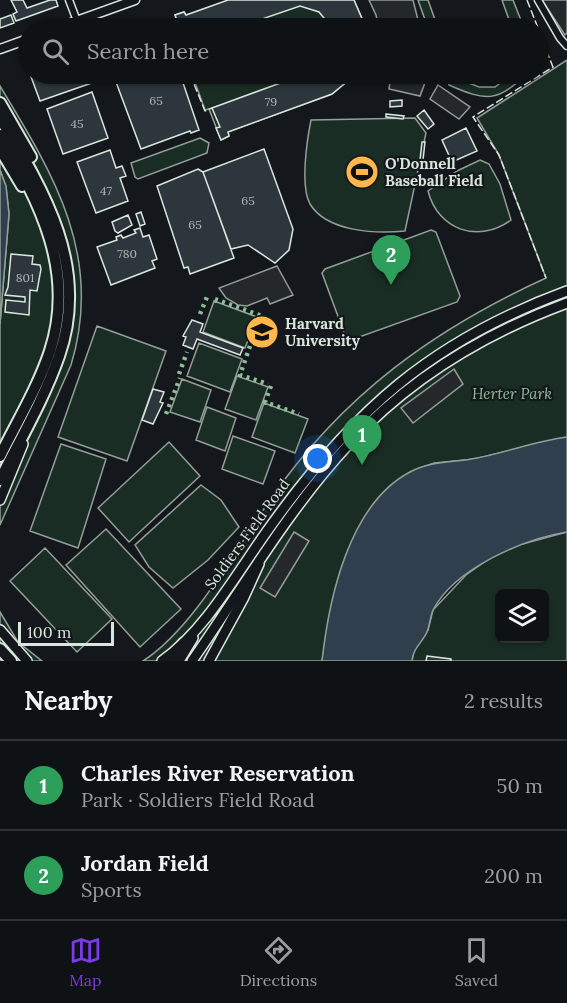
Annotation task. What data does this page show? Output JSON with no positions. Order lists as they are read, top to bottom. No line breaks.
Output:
{"streets":{"main road":["Soldiers Field Road"]},"parks":["Herter Park"],"places":{"sports":["O'Donnell Baseball Field"],"school or university":["Harvard University"]},"house_numbers":["65","79","45","47","65","65","780","801"],"scale_bar":"100 m","page":{"search":"Search here","pins":["2","1"],"scale":"100 m","heading":["Nearby","2 results"],"list":[{"mark":"1","name":"Charles River Reservation","note":"Park · Soldiers Field Road","value":"50 m"},{"mark":"2","name":"Jordan Field","note":"Sports","value":"200 m"}],"nav":["Map","Directions","Saved"]}}
